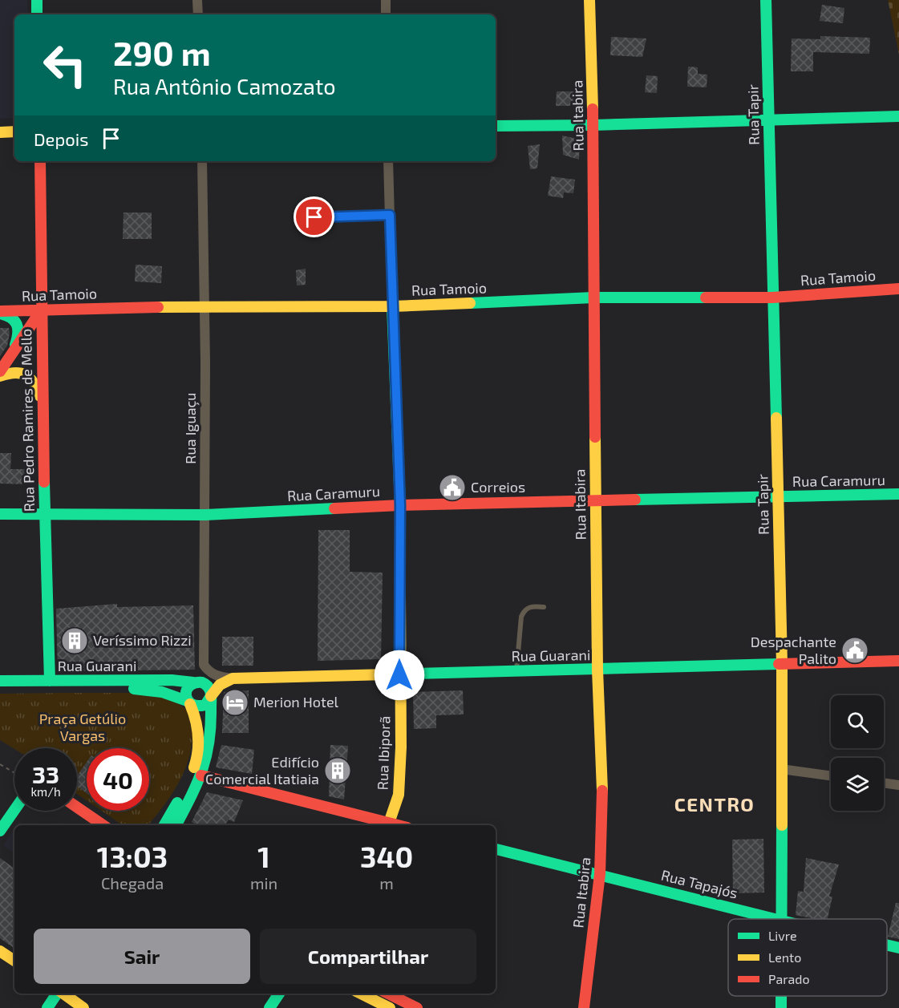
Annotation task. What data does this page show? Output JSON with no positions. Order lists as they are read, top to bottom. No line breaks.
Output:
{"streets":{"street":["Rua Tapir","Rua Itabira","Rua Tamoio","Rua Pedro Ramires de Mello","Rua Iguaçu","Rua Caramuru","Rua Guarani","Rua Ibiporã","Rua Tapajós"]},"crossings":[["Rua Tapir","Rua Tamoio"],["Rua Tapir","Rua Caramuru"],["Rua Tapir","Rua Guarani"],["Rua Itabira","Rua Tamoio"],["Rua Itabira","Rua Caramuru"],["Rua Itabira","Rua Guarani"],["Rua Itabira","Rua Tapajós"],["Rua Tamoio","Rua Pedro Ramires de Mello"],["Rua Tamoio","Rua Iguaçu"],["Rua Tamoio","Rua Ibiporã"],["Rua Pedro Ramires de Mello","Rua Caramuru"],["Rua Pedro Ramires de Mello","Rua Guarani"],["Rua Iguaçu","Rua Caramuru"],["Rua Caramuru","Rua Ibiporã"],["Rua Guarani","Rua Ibiporã"]],"districts":["CENTRO"],"parks":["Praça Getúlio Vargas"],"places":{"public building":["Correios","Despachante Palito"],"building":["Veríssimo Rizzi","Edifício Comercial Itatiaia"],"hotel":["Merion Hotel"]},"legend":["Livre","Lento","Parado"],"page":{"turn":["290 m","Rua Antônio Camozato"],"then":"Depois","speed":"33 km/h","limit":"40","eta":["13:03","Chegada","1","min","340","m"],"buttons":["Sair","Compartilhar"]}}
